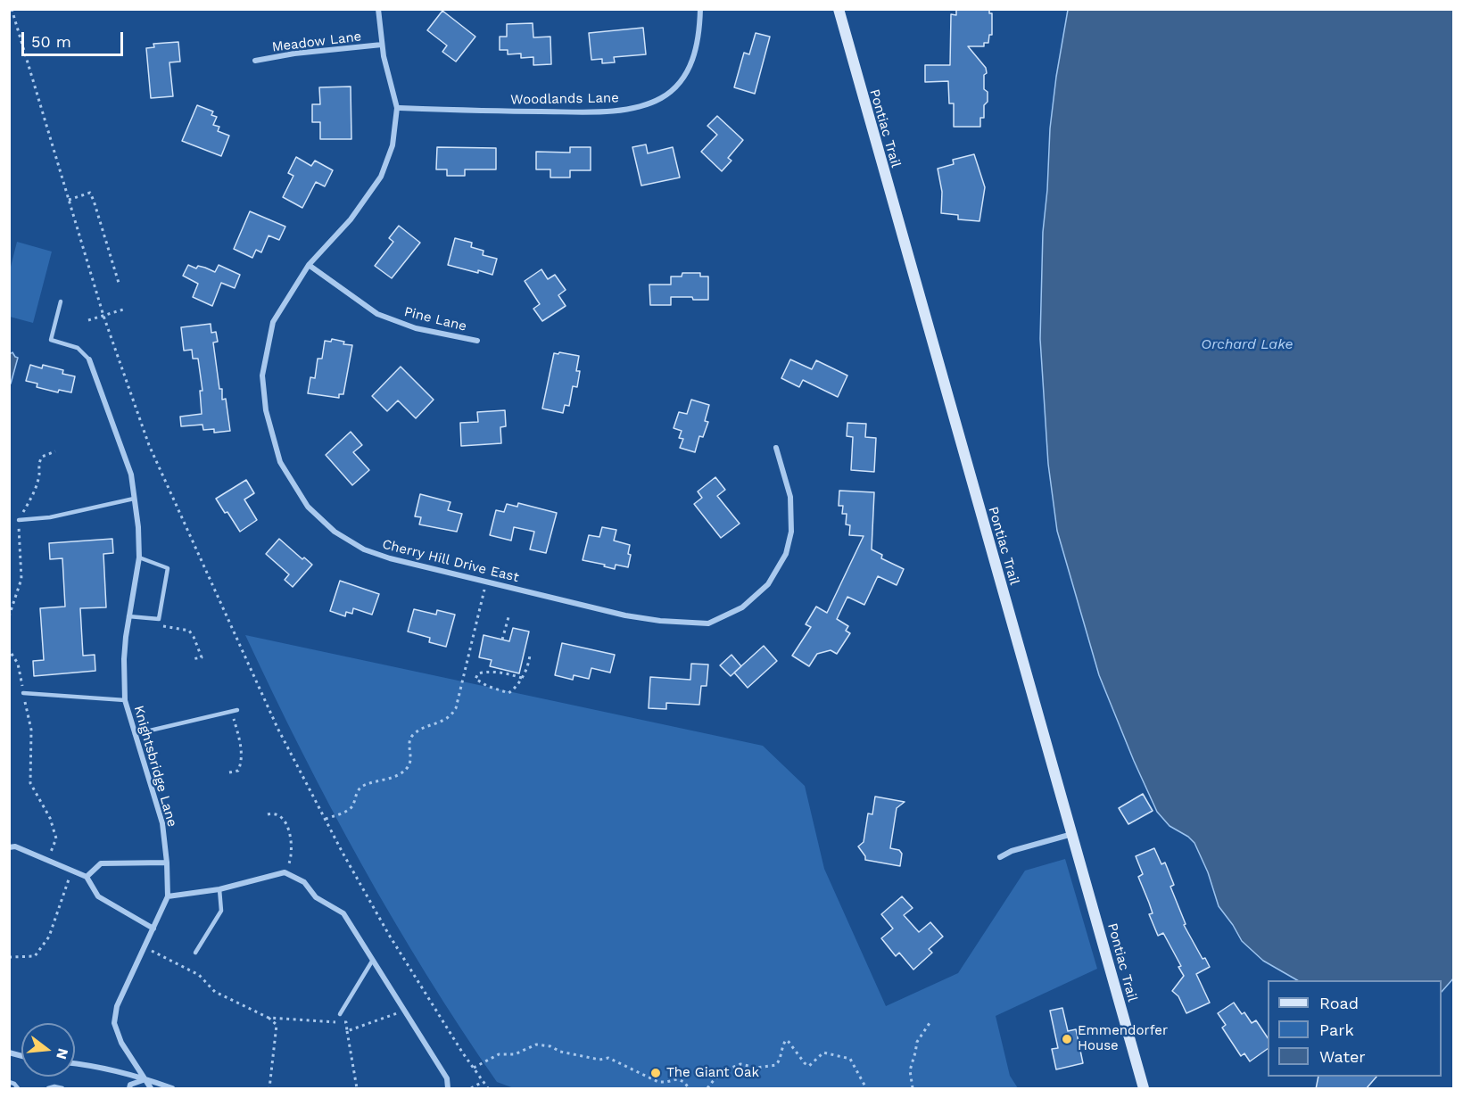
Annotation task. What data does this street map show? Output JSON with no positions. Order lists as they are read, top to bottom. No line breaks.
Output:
{"streets":{"main road":["Pontiac Trail"],"street":["Meadow Lane","Woodlands Lane","Pine Lane","Cherry Hill Drive East","Knightsbridge Lane"]},"crossings":[["Meadow Lane","Cherry Hill Drive East"],["Woodlands Lane","Cherry Hill Drive East"],["Pine Lane","Cherry Hill Drive East"]],"water":["Orchard Lake"],"places":["Emmendorfer House","The Giant Oak"],"legend":["Road","Park","Water"],"scale_bar":"50 m","north":"right"}
